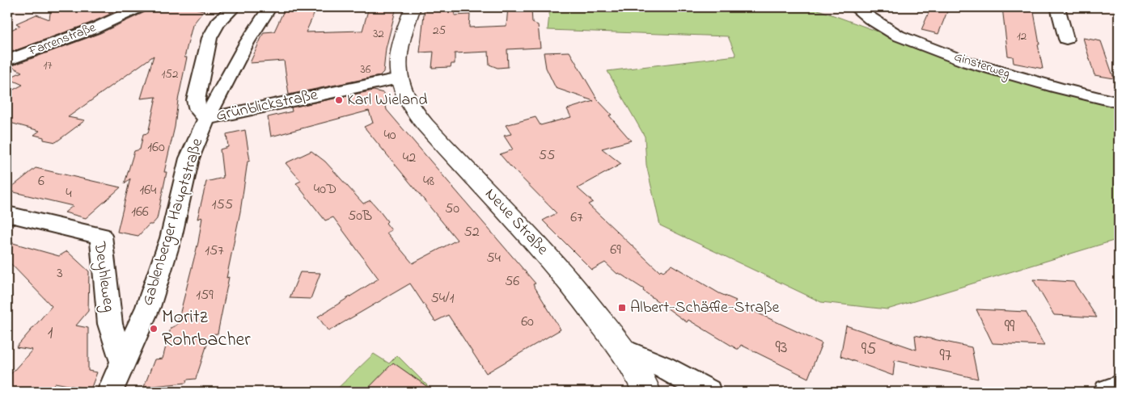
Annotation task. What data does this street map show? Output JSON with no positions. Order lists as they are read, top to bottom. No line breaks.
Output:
{"streets":{"street":["Farrenstraße","Ginsterweg","Grünblickstraße","Gablenberger Hauptstraße","Neue Straße","Deyhleweg"]},"crossings":[["Grünblickstraße","Gablenberger Hauptstraße"],["Grünblickstraße","Neue Straße"],["Gablenberger Hauptstraße","Deyhleweg"]],"places":{"other":["Karl Wieland","Moritz Rohrbacher"],"transit":["Albert-Schäffle-Straße"]},"house_numbers":["25","32","12","17","36","152","40","160","55","42","6","48","40D","164","4","155","50","166","50B","67","52","69","157","54","3","56","159","54/1","60","99","1","93","95","97"]}
